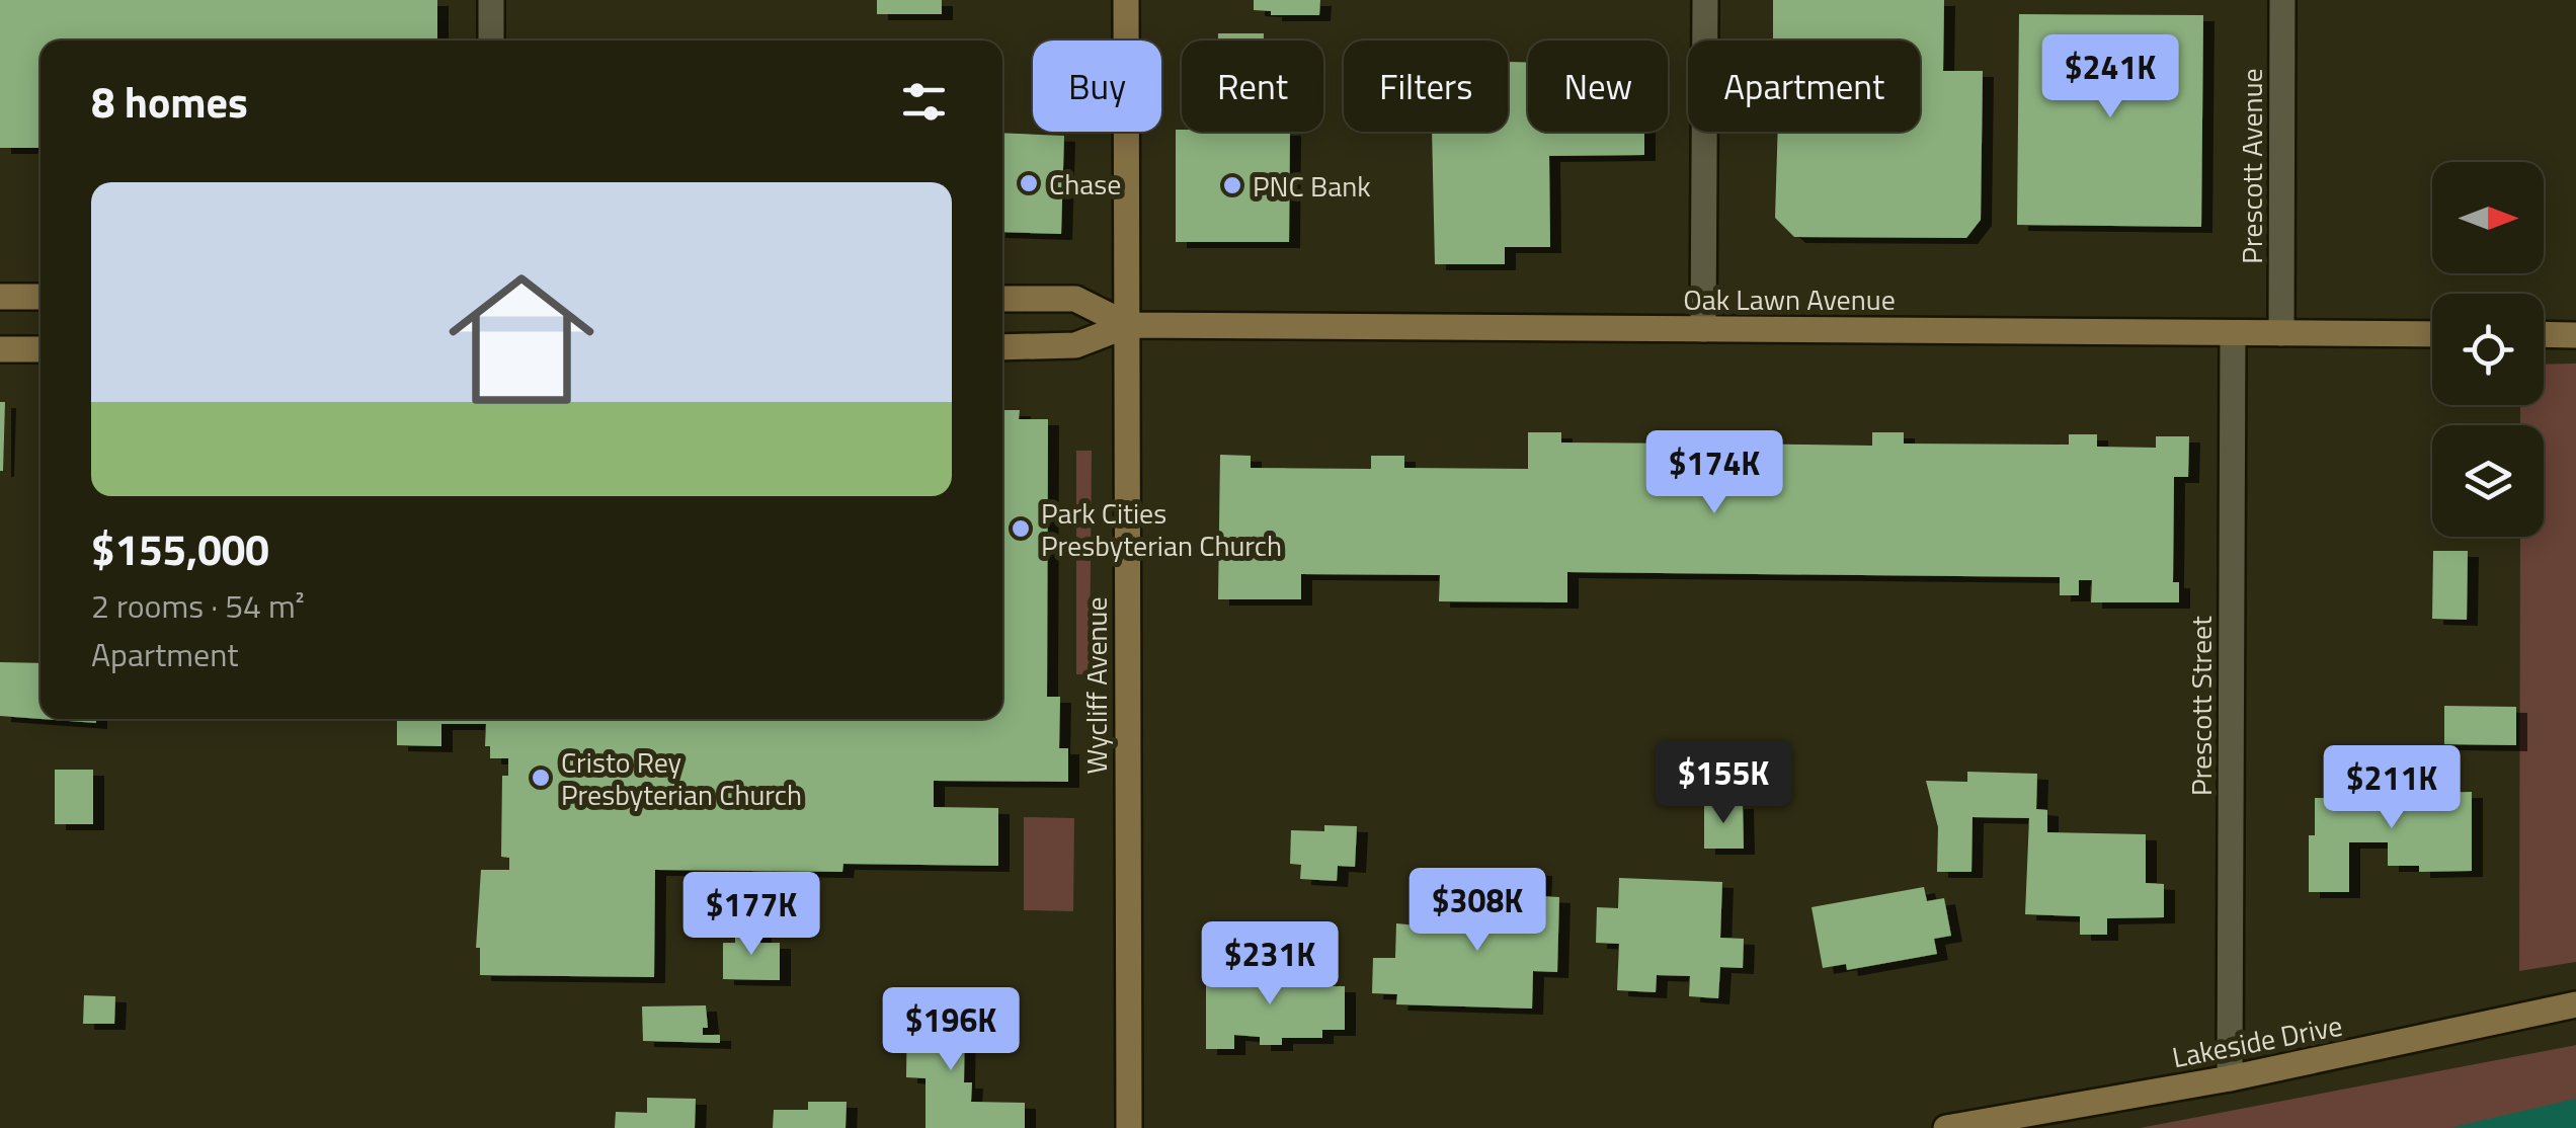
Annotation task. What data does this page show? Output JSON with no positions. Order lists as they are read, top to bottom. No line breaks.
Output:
{"streets":{"main road":["Oak Lawn Avenue","Wycliff Avenue","Lakeside Drive"],"street":["Prescott Avenue","Prescott Street"]},"crossings":[["Prescott Avenue","Oak Lawn Avenue"],["Oak Lawn Avenue","Wycliff Avenue"],["Oak Lawn Avenue","Prescott Street"],["Prescott Street","Lakeside Drive"]],"places":["Chase","PNC Bank","Park Cities Presbyterian Church","Cristo Rey Presbyterian Church"],"north":"right","page":{"price":["$241K","$174K","$155K","$211K","$308K","$177K","$231K","$196K"],"chip":["Buy","Rent","Filters","New","Apartment"],"heading":"8 homes","list":[{"name":"$155,000","note":"2 rooms · 54 m² · Apartment"}]}}
